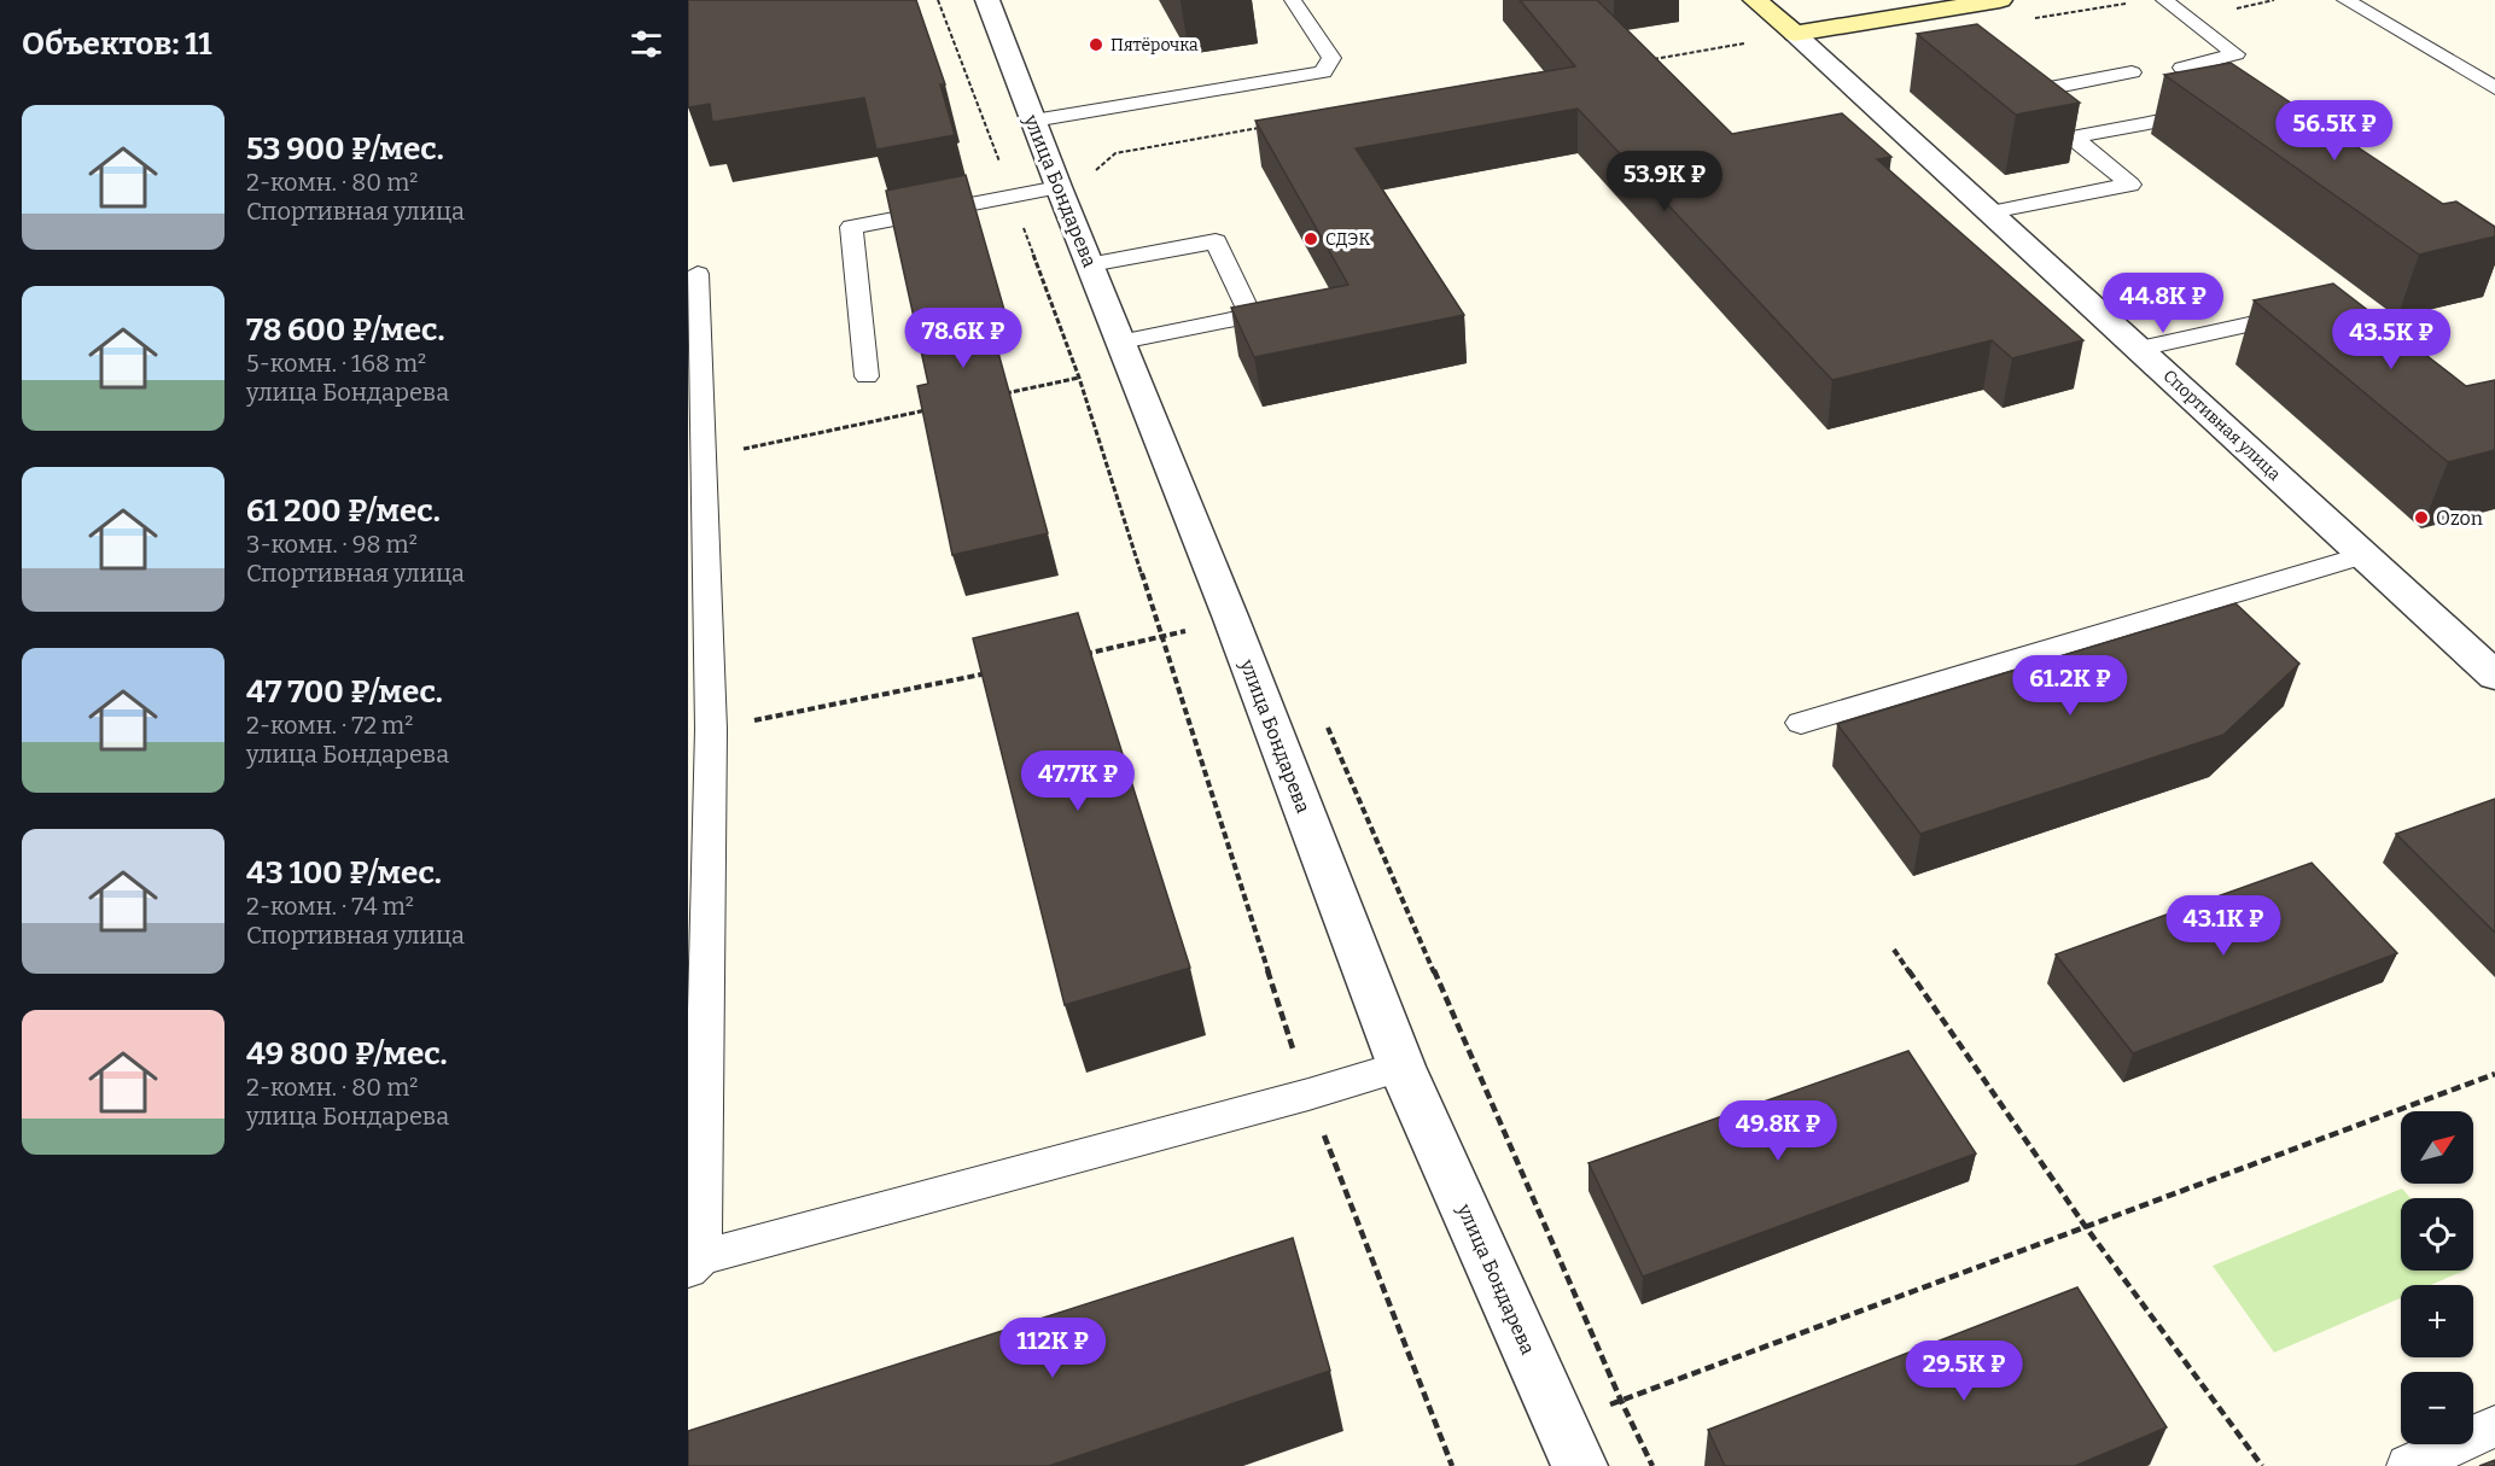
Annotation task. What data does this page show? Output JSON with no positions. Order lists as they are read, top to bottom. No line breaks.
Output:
{"streets":{"street":["улица Бондарева","Спортивная улица"]},"places":["Пятёрочка","СДЭК","Ozon"],"north":"top right","page":{"heading":"Объектов: 11","list":[{"name":"53 900 ₽/мес.","note":"2-комн. · 80 m² · Спортивная улица"},{"name":"78 600 ₽/мес.","note":"5-комн. · 168 m² · улица Бондарева"},{"name":"61 200 ₽/мес.","note":"3-комн. · 98 m² · Спортивная улица"},{"name":"47 700 ₽/мес.","note":"2-комн. · 72 m² · улица Бондарева"},{"name":"43 100 ₽/мес.","note":"2-комн. · 74 m² · Спортивная улица"},{"name":"49 800 ₽/мес.","note":"2-комн. · 80 m² · улица Бондарева"}],"price":["56.5K ₽","53.9K ₽","44.8K ₽","78.6K ₽","43.5K ₽","61.2K ₽","47.7K ₽","43.1K ₽","49.8K ₽","112K ₽","29.5K ₽"],"map_buttons":["+","−"]}}
